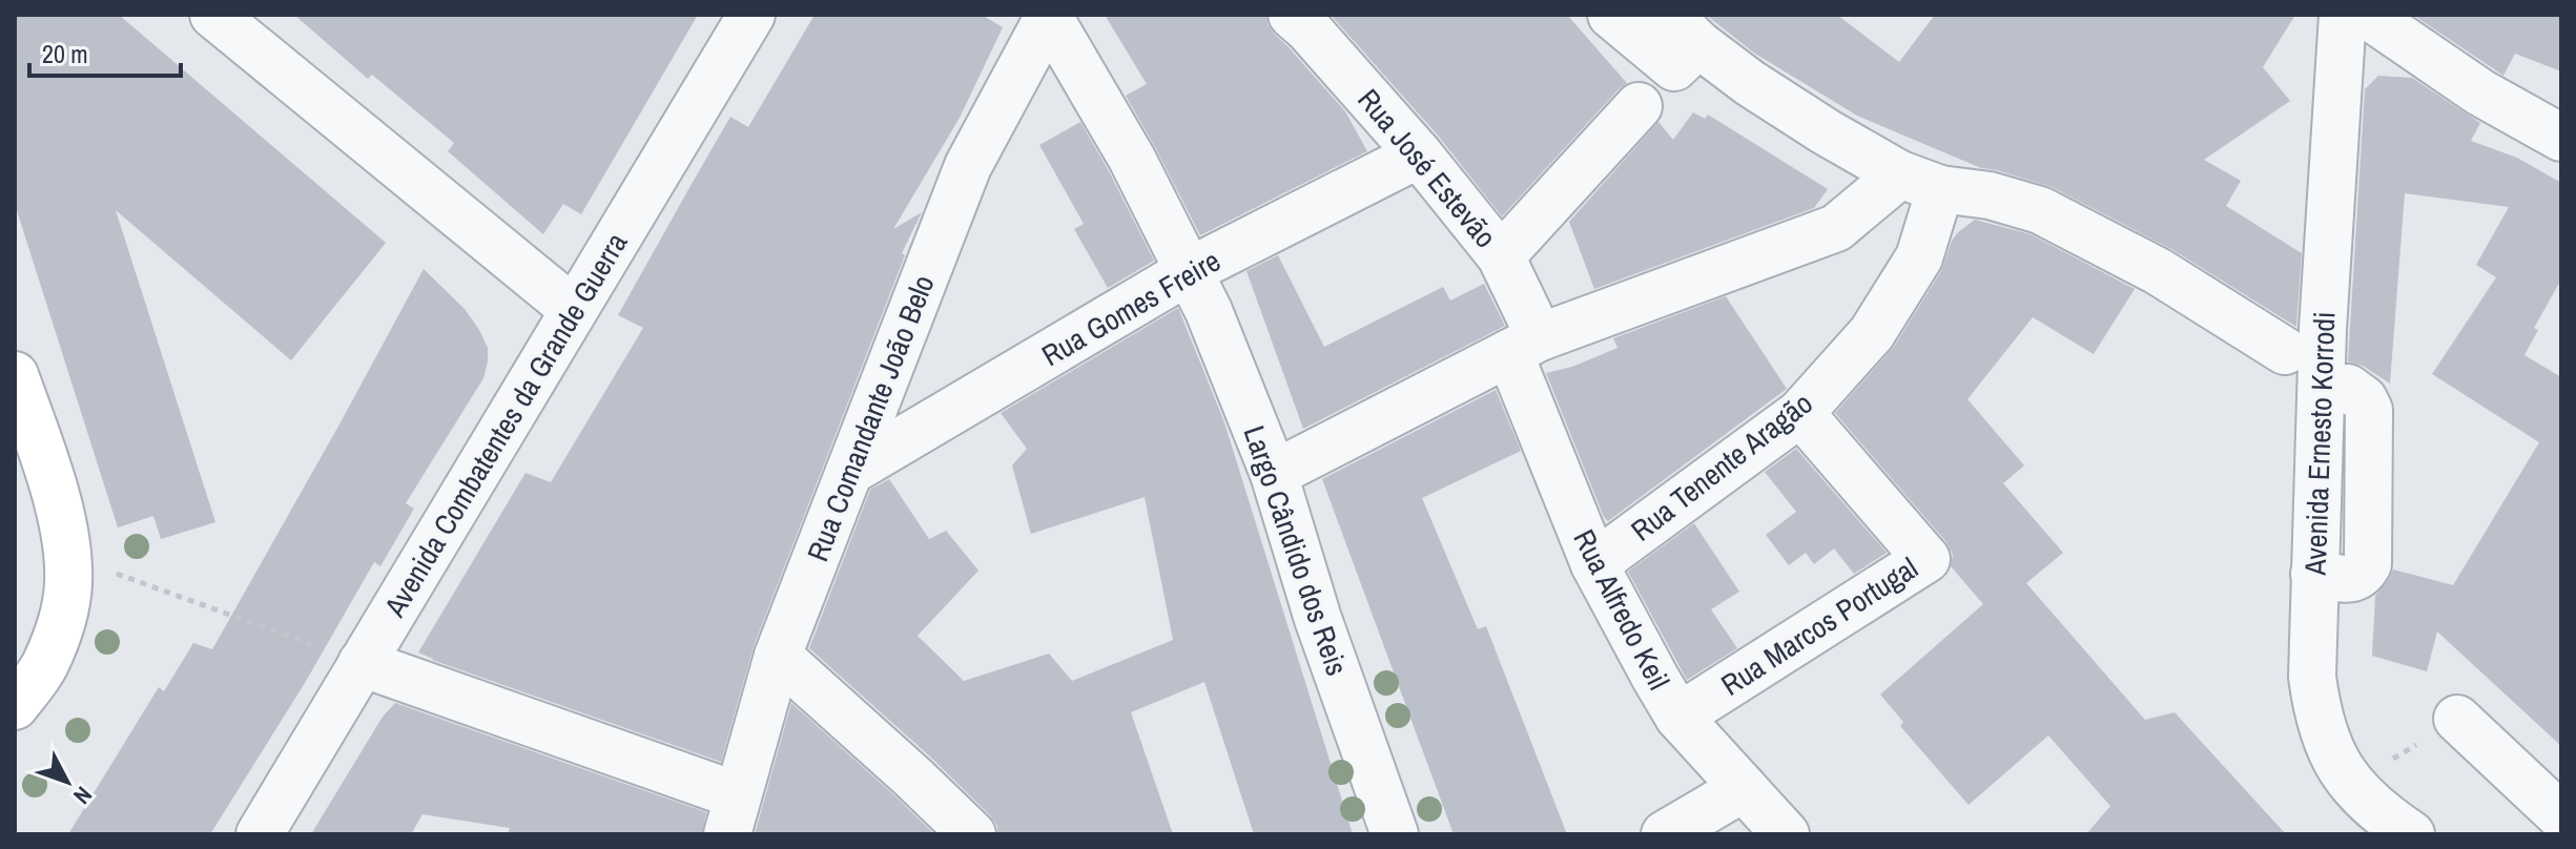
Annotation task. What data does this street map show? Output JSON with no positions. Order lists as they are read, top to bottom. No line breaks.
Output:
{"streets":{"street":["Rua José Estevão","Rua Gomes Freire","Rua Comandante João Belo","Avenida Combatentes da Grande Guerra","Avenida Ernesto Korrodi","Rua Tenente Aragão","Largo Cândido dos Reis","Rua Alfredo Keil","Rua Marcos Portugal"]},"crossings":[["Rua José Estevão","Rua Gomes Freire"],["Rua José Estevão","Rua Alfredo Keil"],["Rua Gomes Freire","Rua Comandante João Belo"],["Rua Gomes Freire","Largo Cândido dos Reis"],["Rua Comandante João Belo","Largo Cândido dos Reis"],["Rua Tenente Aragão","Rua Alfredo Keil"],["Rua Tenente Aragão","Rua Marcos Portugal"],["Rua Alfredo Keil","Rua Marcos Portugal"]],"scale_bar":"20 m","north":"bottom right"}
